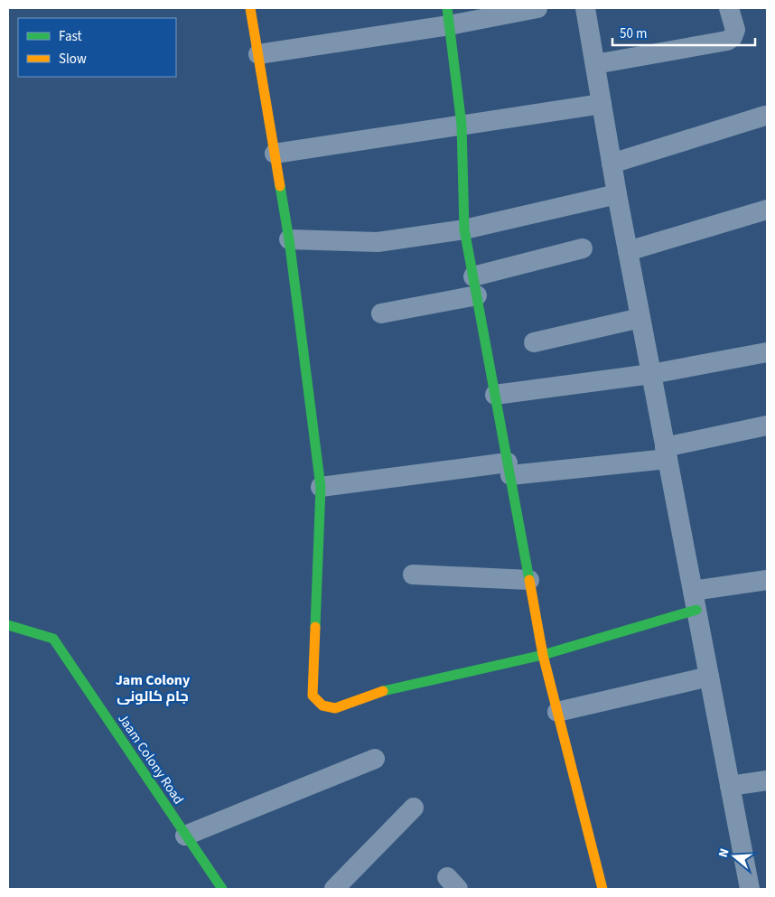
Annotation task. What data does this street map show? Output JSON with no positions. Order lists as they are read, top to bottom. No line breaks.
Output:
{"streets":{"street":["Jaam Colony Road"]},"districts":["Jam Colony جام کالونی"],"legend":["Fast","Slow"],"scale_bar":"50 m","north":"left"}
